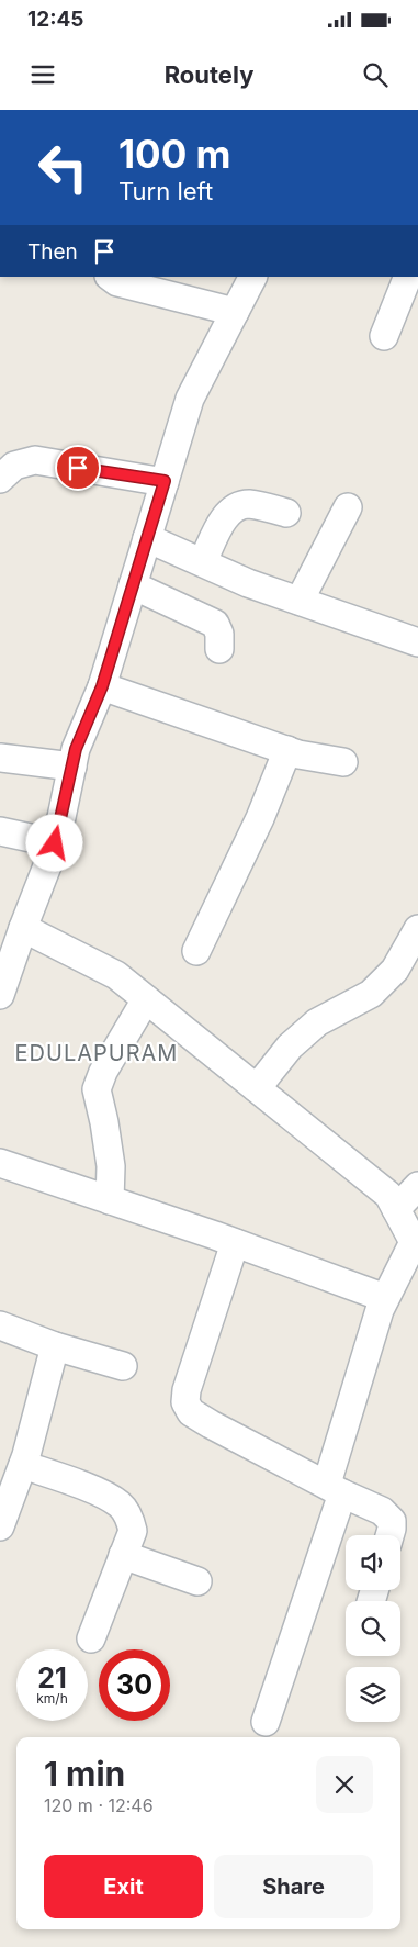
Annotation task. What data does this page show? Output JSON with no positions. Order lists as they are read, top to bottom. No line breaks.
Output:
{"districts":["EDULAPURAM"],"page":{"status":"12:45","header":"Routely","turn":["100 m","Turn left"],"then":"Then","speed":"21 km/h","limit":"30","heading":["1 min","120 m · 12:46"],"buttons":["Exit","Share"]}}
